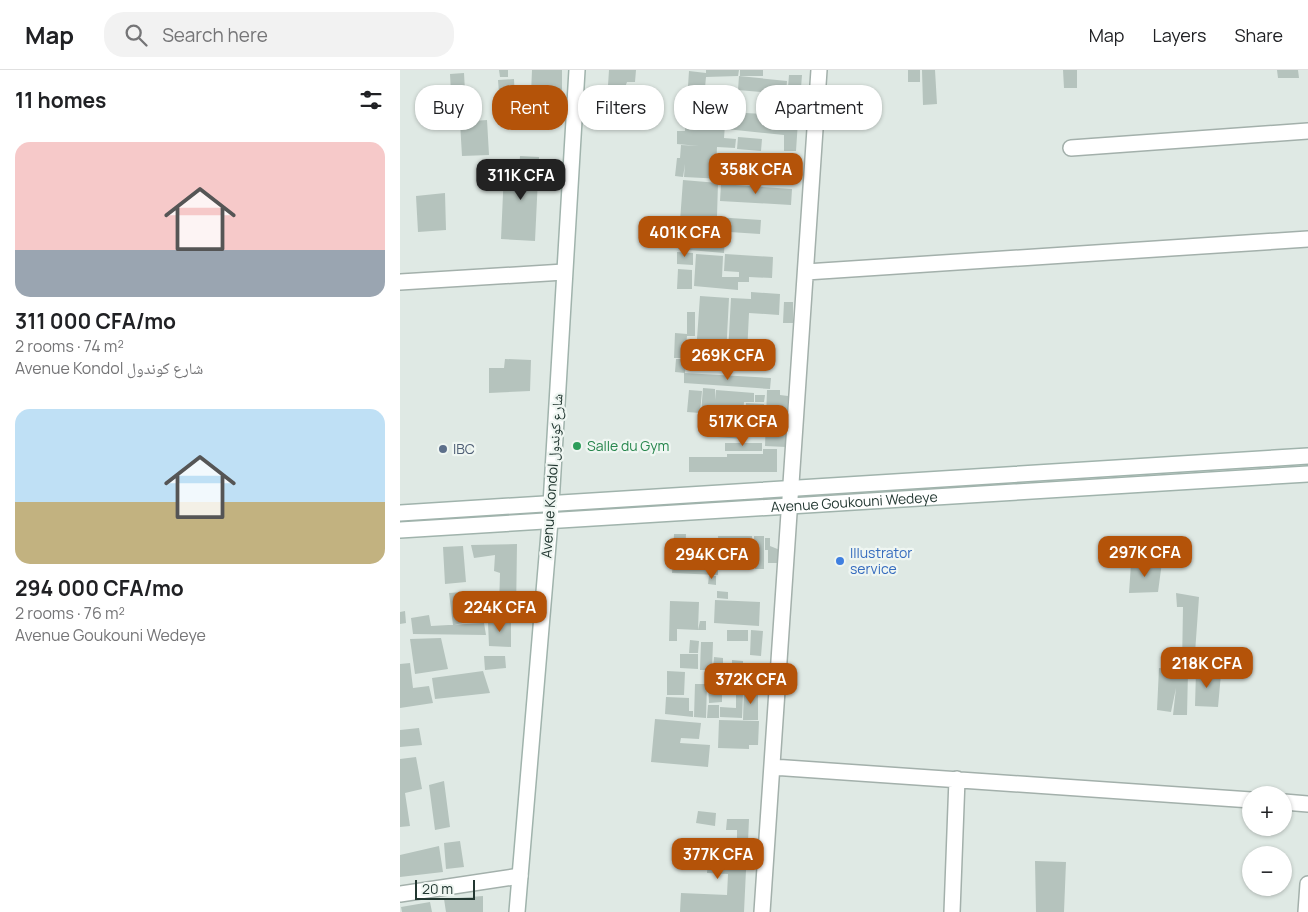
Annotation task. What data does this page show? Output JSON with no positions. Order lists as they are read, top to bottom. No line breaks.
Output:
{"streets":{"street":["Avenue Kondol شارع كوندول","Avenue Goukouni Wedeye"]},"crossings":[["Avenue Kondol شارع كوندول","Avenue Goukouni Wedeye"]],"places":["Salle du Gym","IBC","Illustrator service"],"scale_bar":"20 m","page":{"header":"Map","search":"Search here","nav":["Map","Layers","Share"],"heading":"11 homes","chip":["Buy","Rent","Filters","New","Apartment"],"list":[{"name":"311 000 CFA/mo","note":"2 rooms · 74 m² · Avenue Kondol شارع كوندول"},{"name":"294 000 CFA/mo","note":"2 rooms · 76 m² · Avenue Goukouni Wedeye"}],"price":["358K CFA","311K CFA","401K CFA","269K CFA","517K CFA","297K CFA","294K CFA","224K CFA","218K CFA","372K CFA","377K CFA"],"map_buttons":["+","−"],"scale":"20 m"}}
